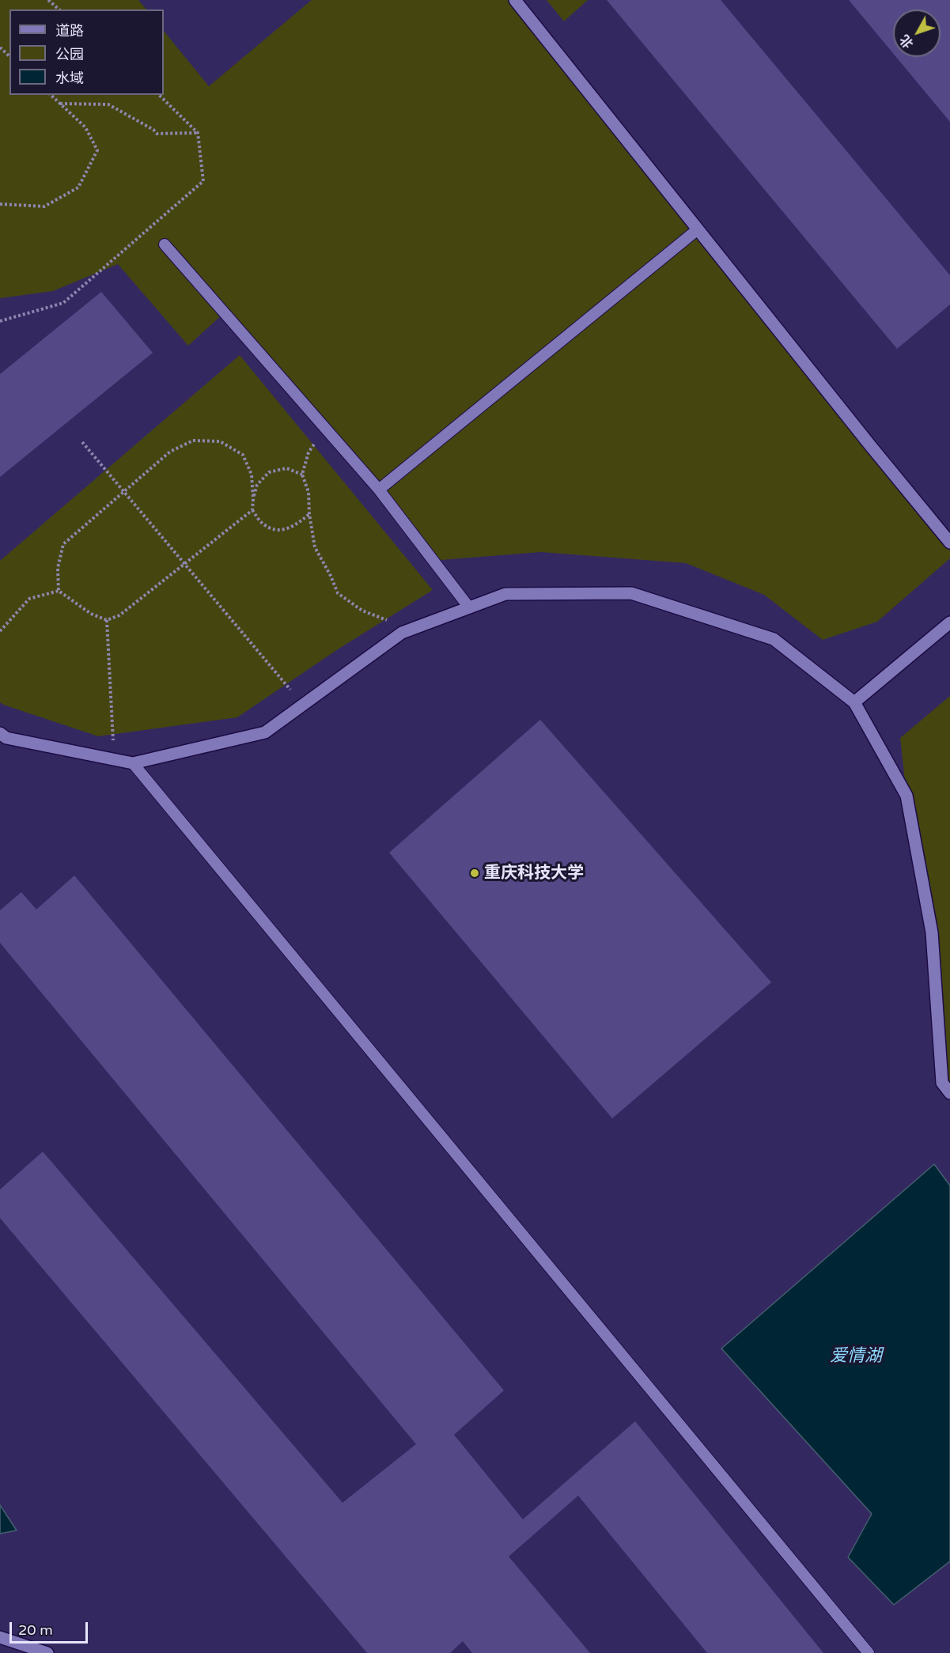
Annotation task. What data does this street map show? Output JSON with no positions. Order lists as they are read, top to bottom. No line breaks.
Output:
{"water":["爱情湖"],"places":["重庆科技大学"],"legend":["道路","公园","水域"],"scale_bar":"20 m","north":"bottom left"}
